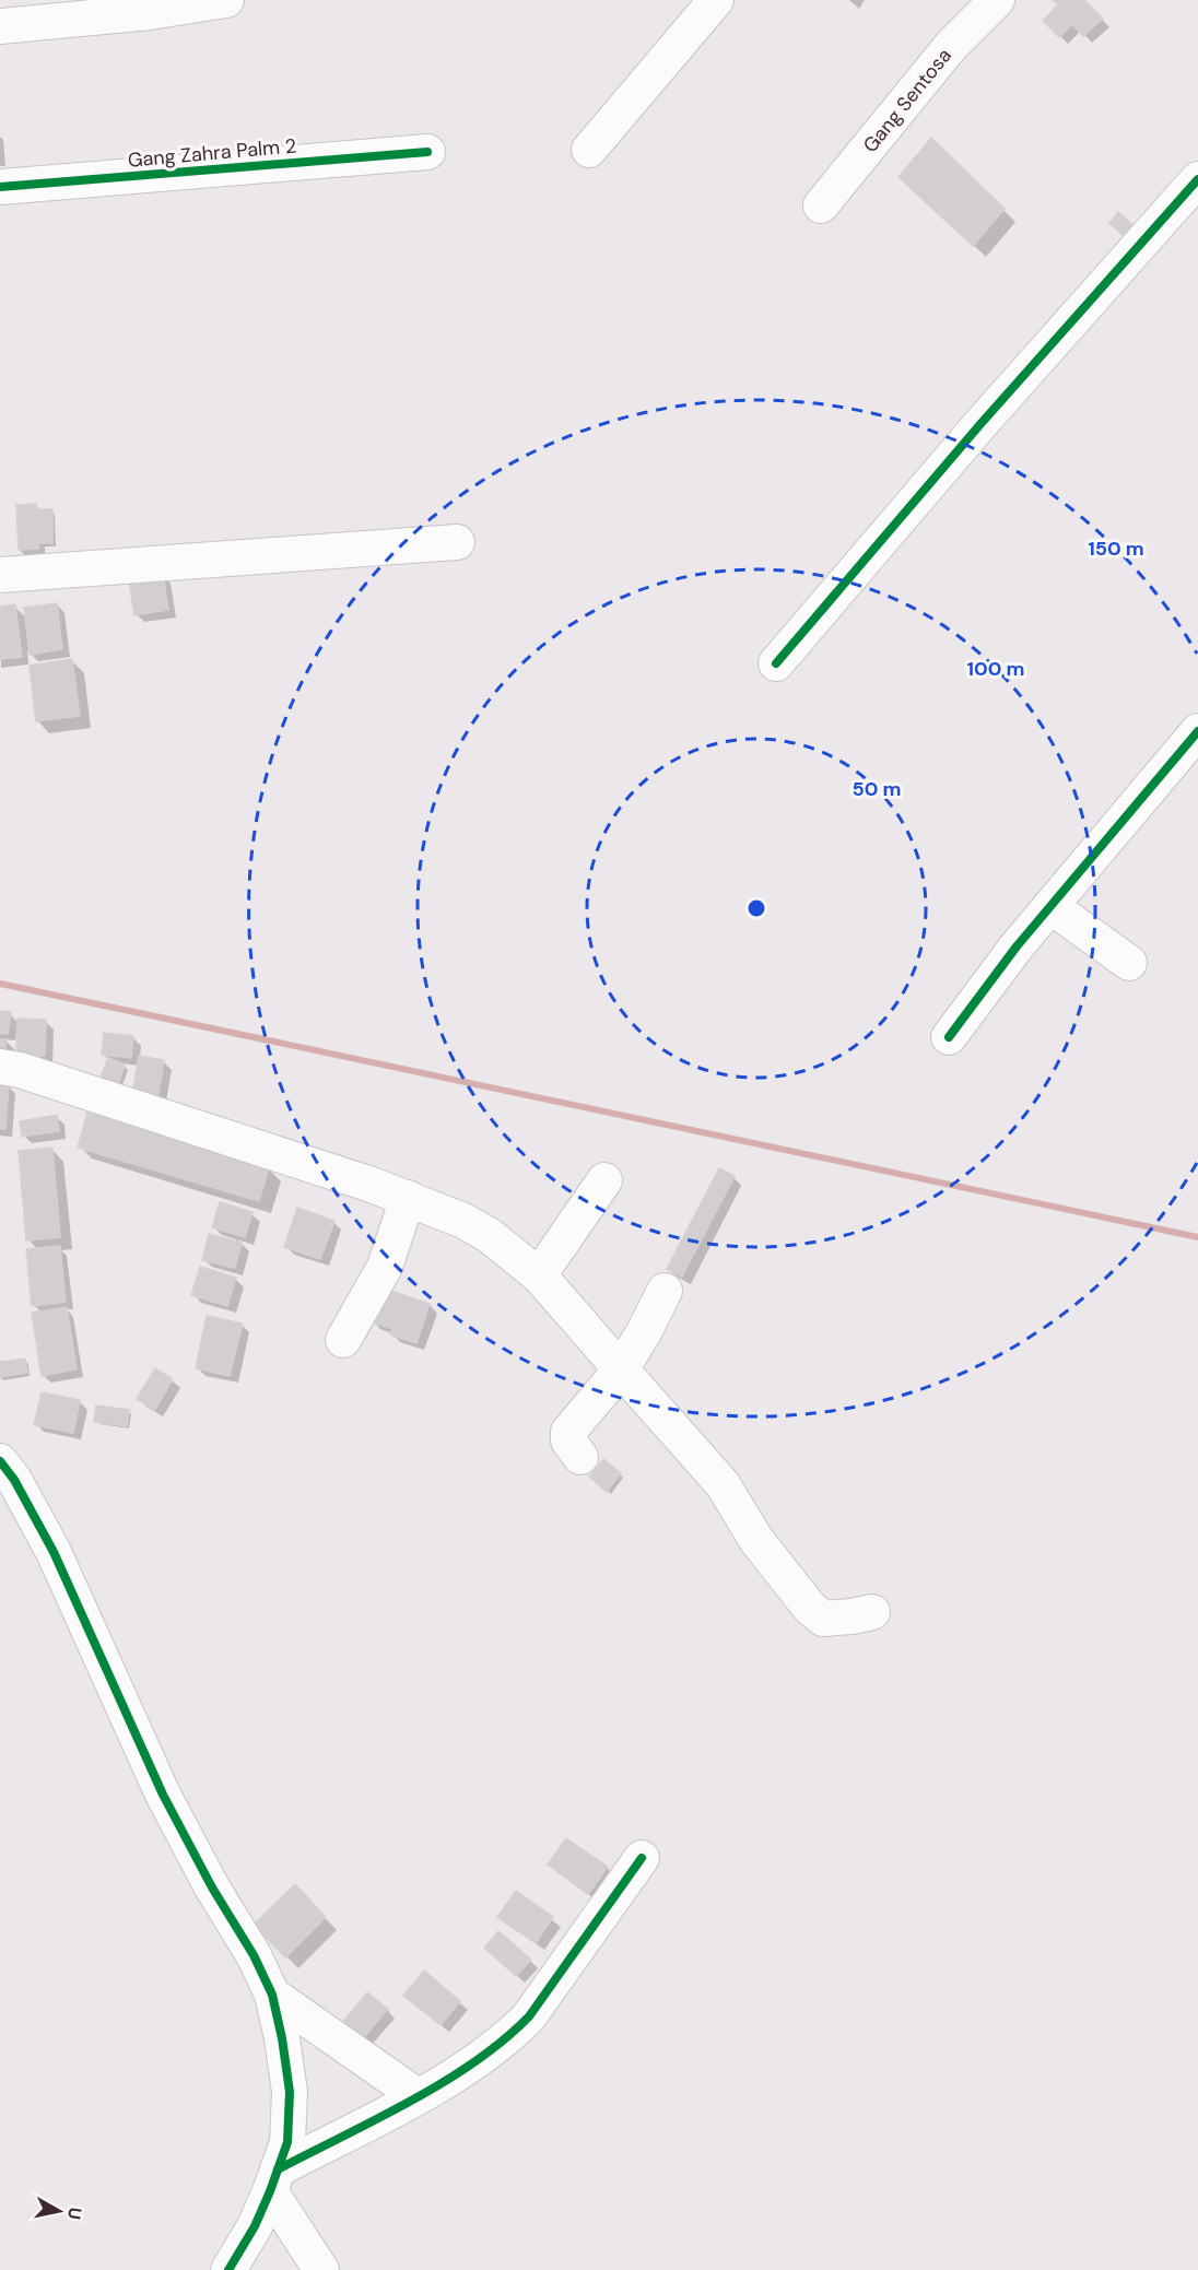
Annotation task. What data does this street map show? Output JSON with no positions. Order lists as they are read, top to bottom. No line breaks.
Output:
{"streets":{"street":["Gang Sentosa","Gang Zahra Palm 2"]},"north":"right","rings":["150 m","100 m","50 m"]}
